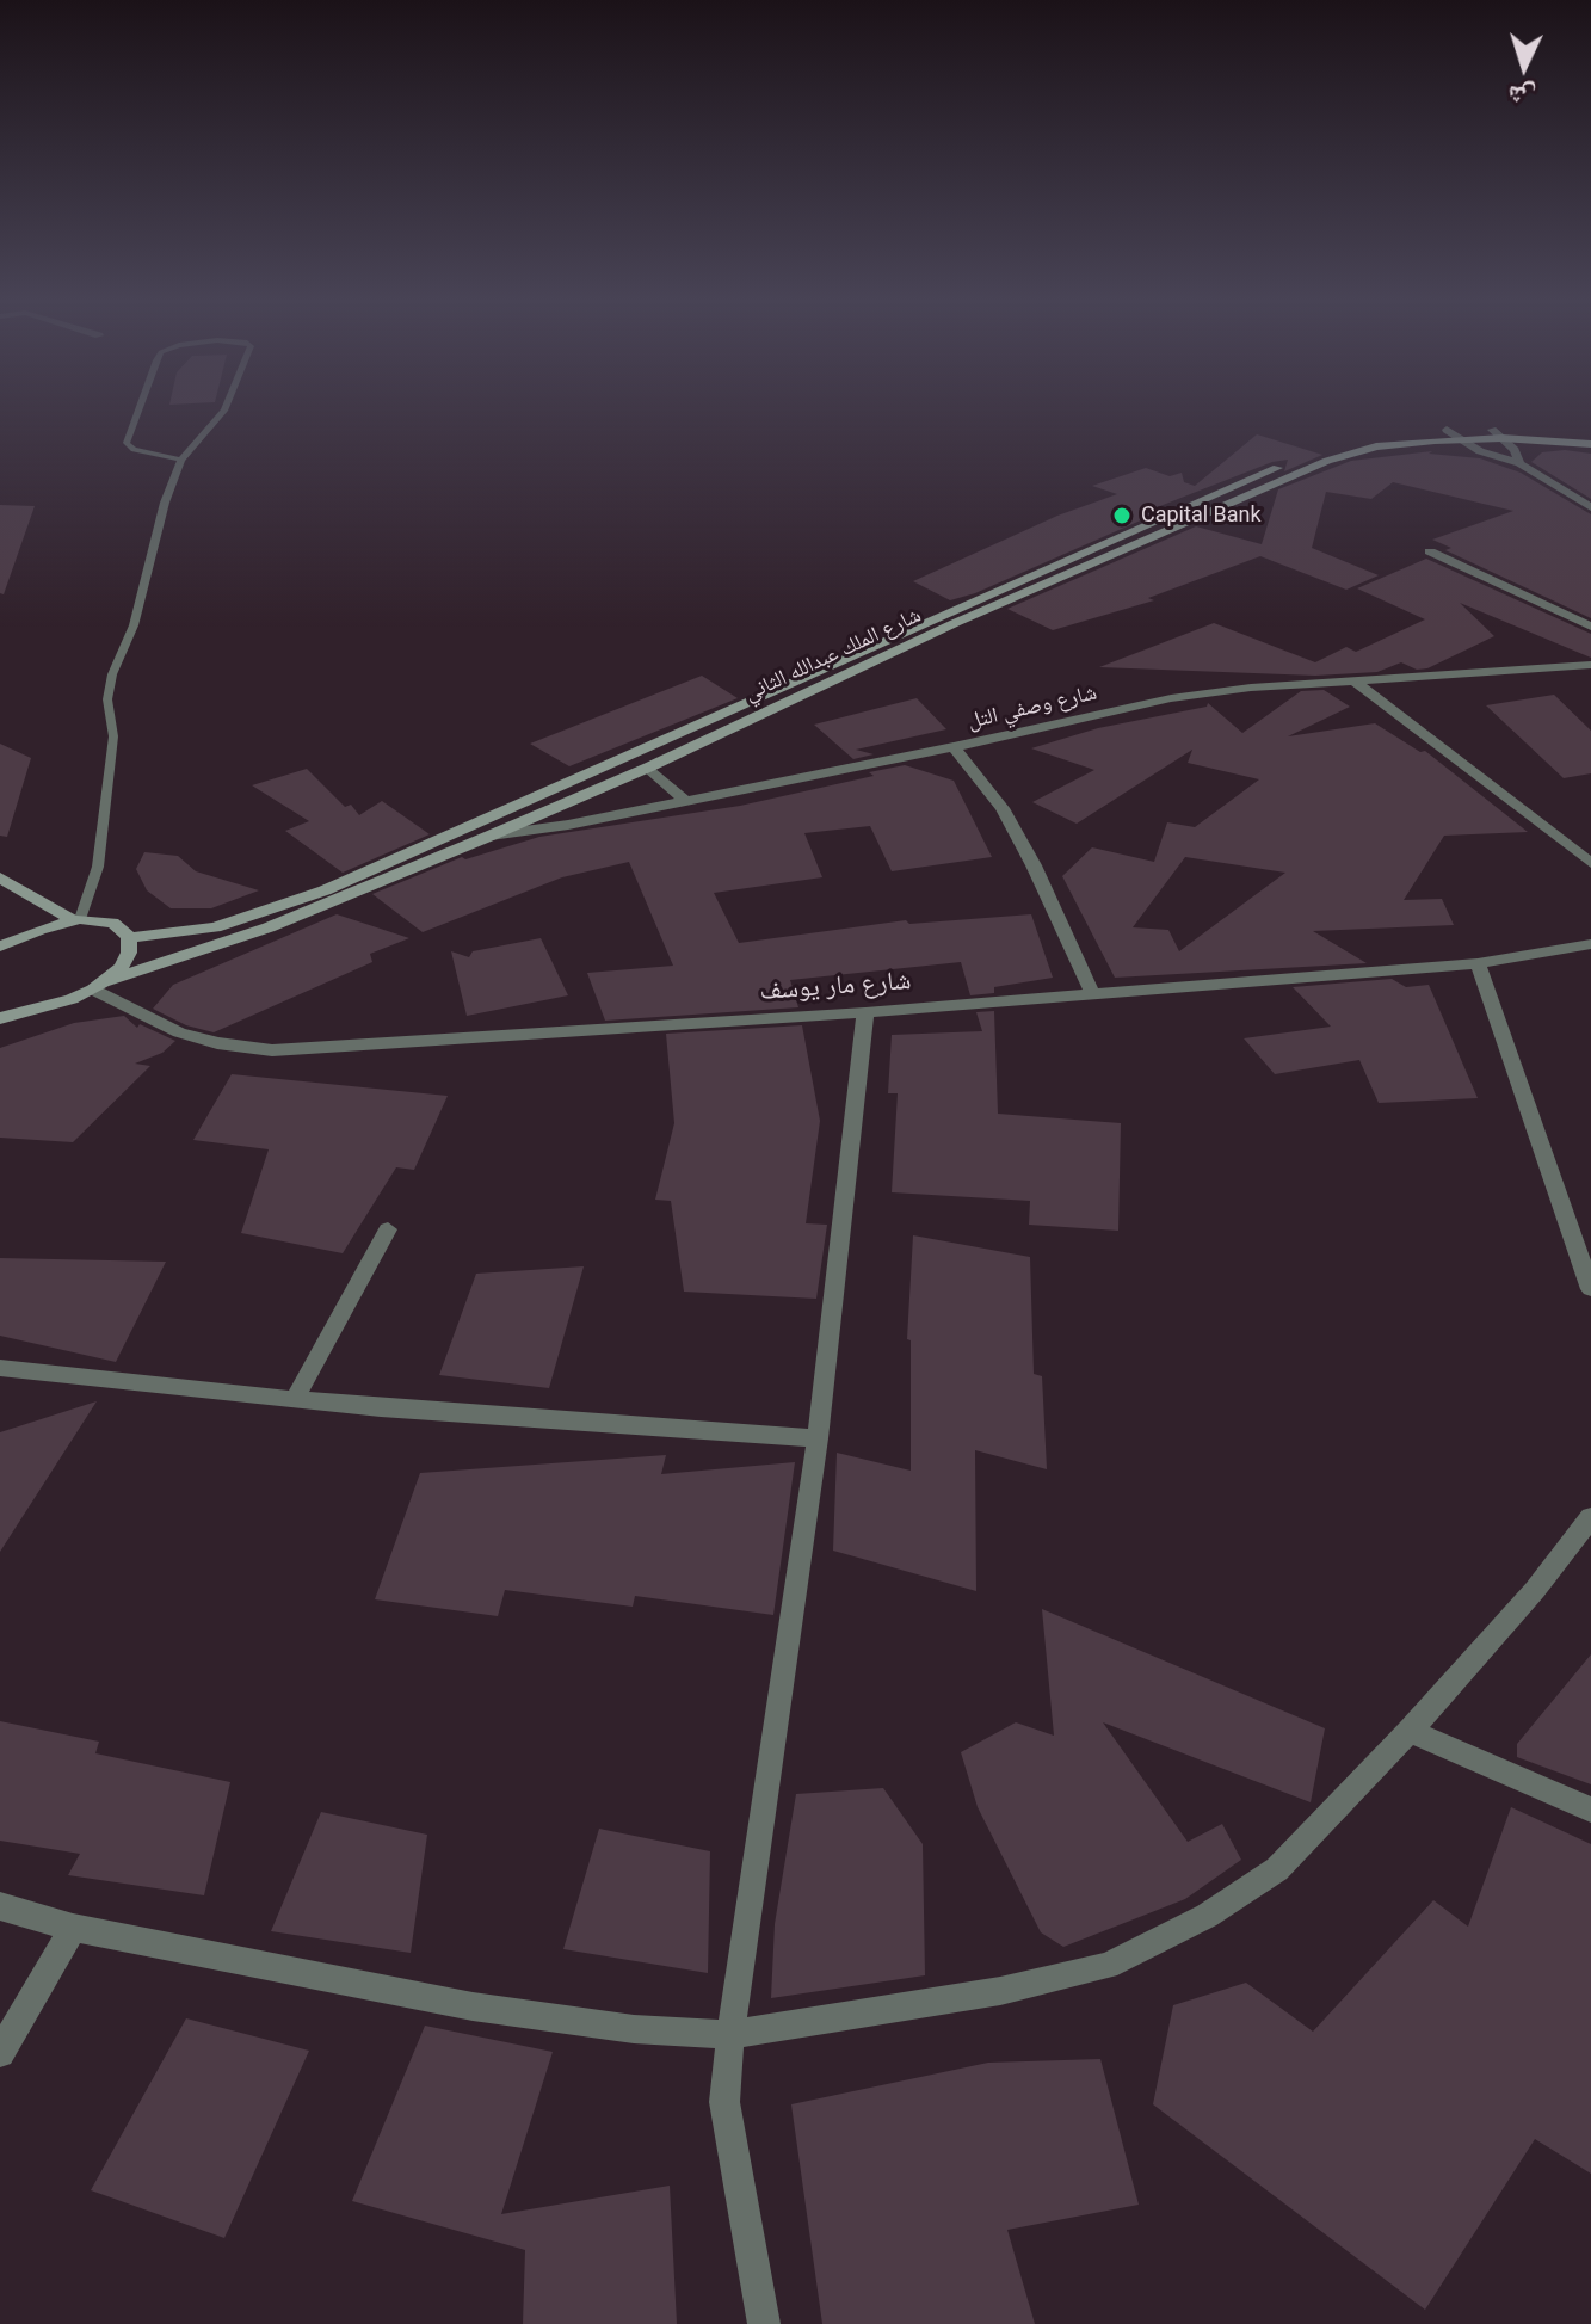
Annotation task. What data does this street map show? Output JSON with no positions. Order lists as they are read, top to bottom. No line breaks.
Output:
{"streets":{"main road":["شارع الملك عبدالله الثاني"],"street":["شارع وصفي التل","شارع مار يوسف"]},"crossings":[["شارع الملك عبدالله الثاني","شارع وصفي التل"],["شارع الملك عبدالله الثاني","شارع مار يوسف"]],"places":["Capital Bank"],"north":"bottom"}
